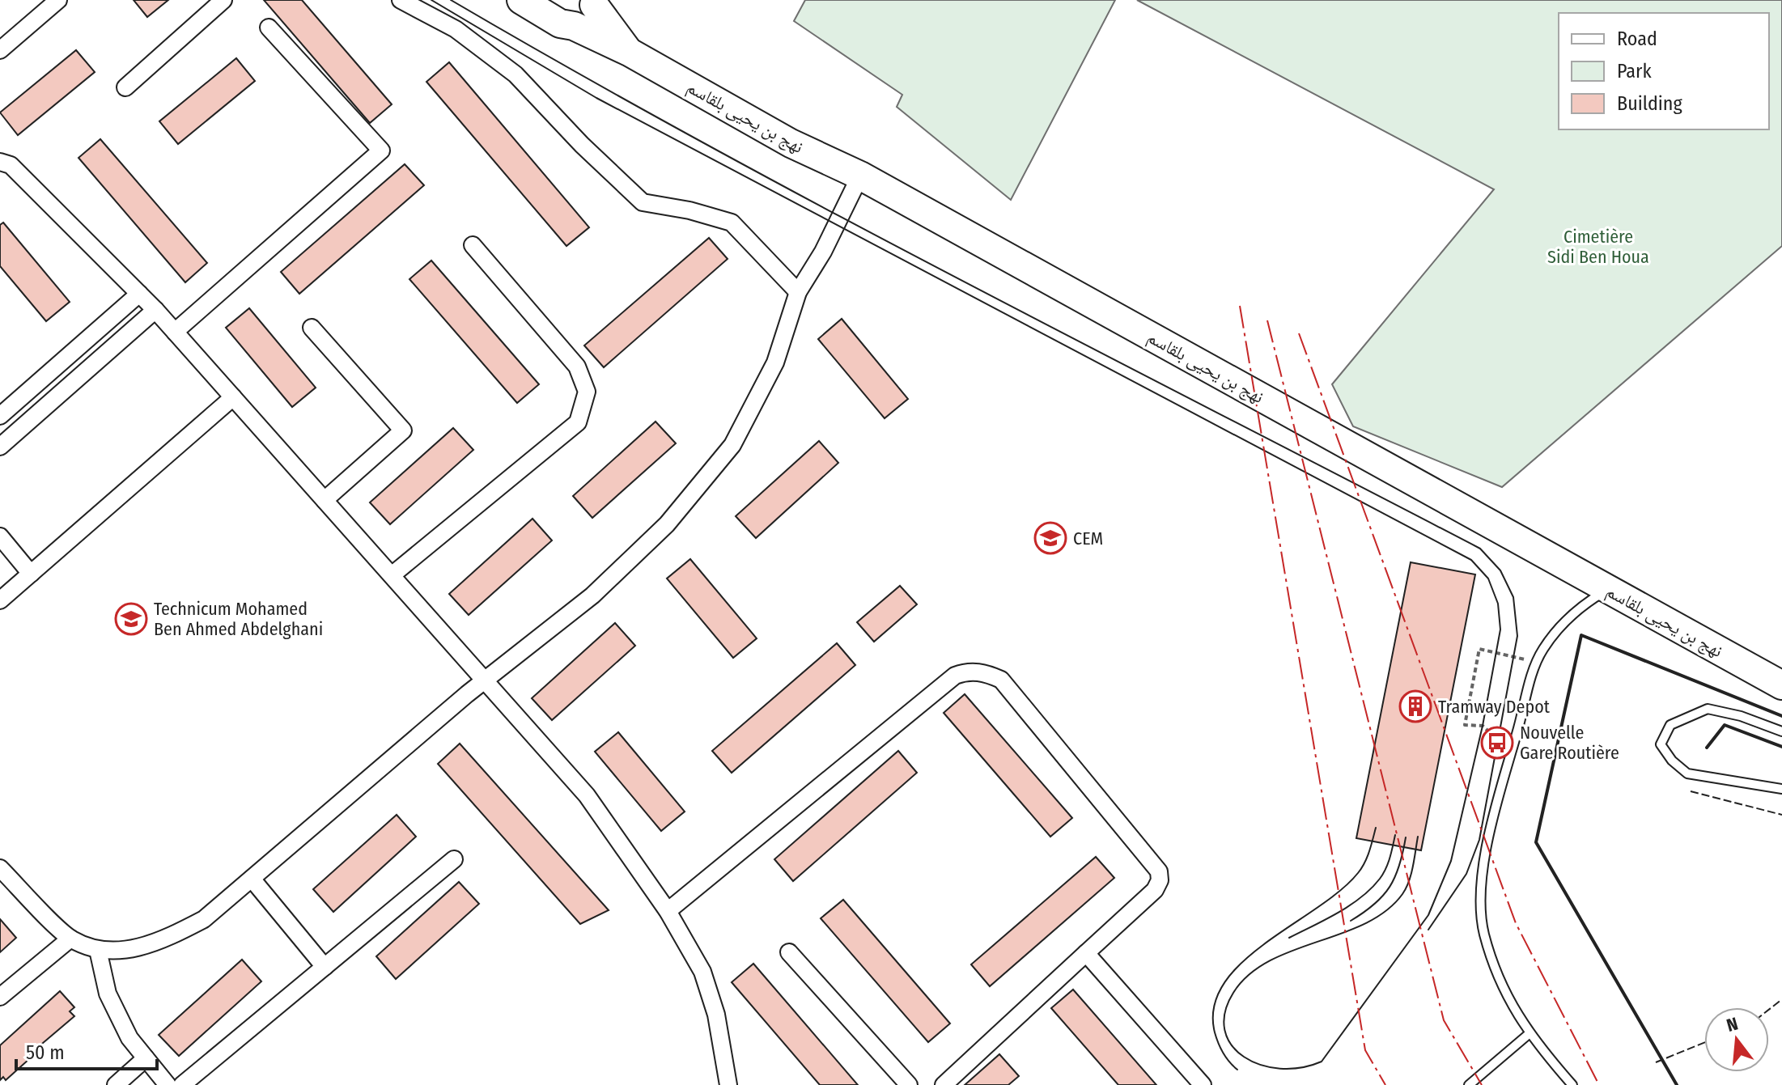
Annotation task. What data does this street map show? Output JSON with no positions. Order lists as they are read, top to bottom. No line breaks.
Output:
{"streets":{"main road":["نهج بن يحيى بلقاسم"]},"parks":["Cimetière Sidi Ben Houa"],"places":{"school or university":["CEM","Technicum Mohamed Ben Ahmed Abdelghani"],"building":["Tramway Depot"],"bus stop":["Nouvelle Gare Routière"]},"legend":["Road","Park","Building"],"scale_bar":"50 m","north":"top"}
